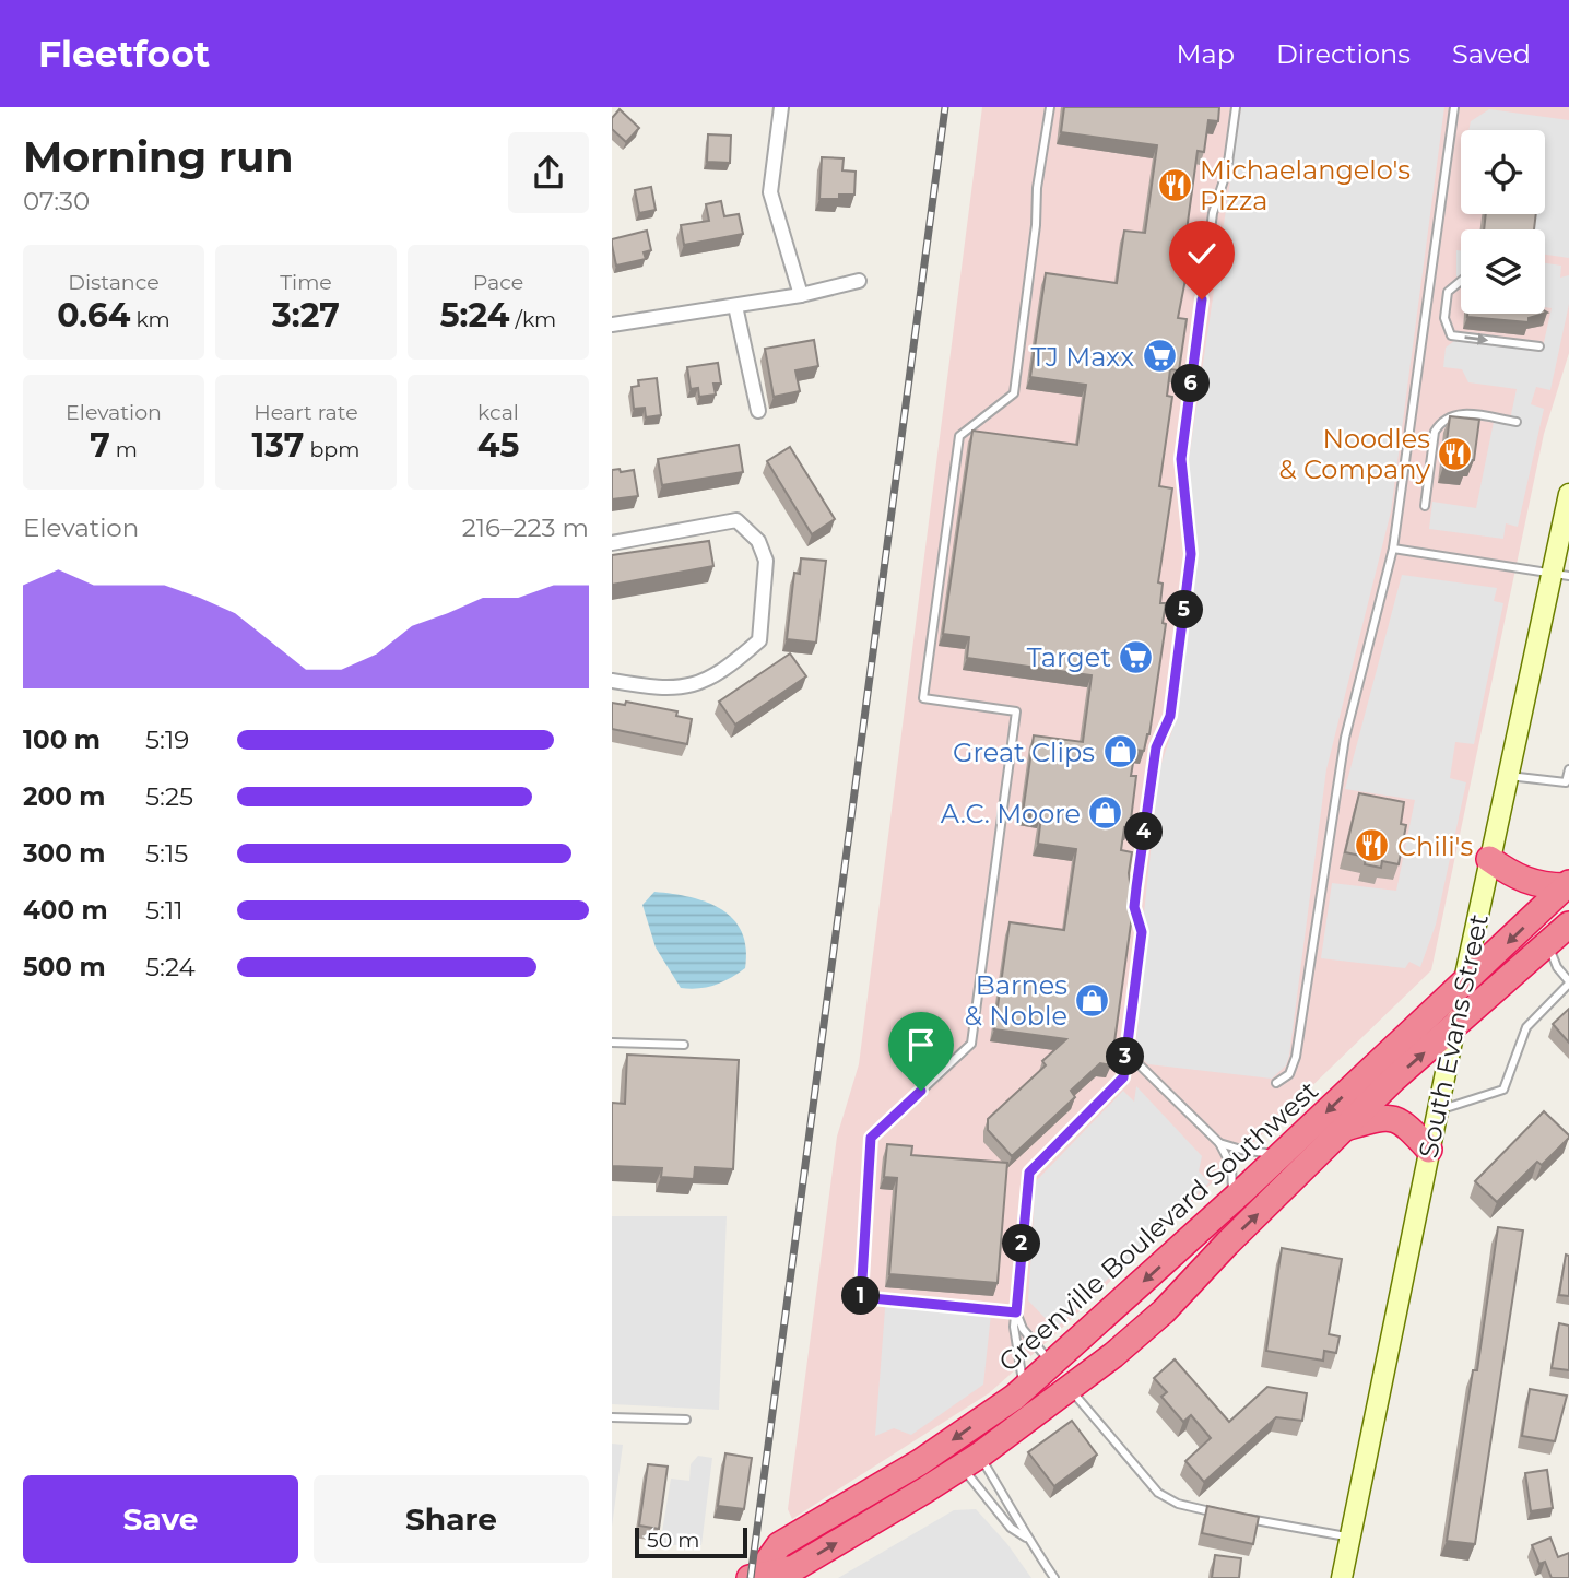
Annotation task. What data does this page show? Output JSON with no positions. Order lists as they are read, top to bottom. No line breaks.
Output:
{"streets":{"highway":["Greenville Boulevard Southwest"],"main road":["South Evans Street"]},"crossings":[["South Evans Street","Greenville Boulevard Southwest"]],"places":{"restaurant":["Michaelangelo's Pizza","Noodles & Company","Chili's"],"supermarket":["TJ Maxx","Target"],"shop":["Great Clips","A.C. Moore","Barnes & Noble"]},"scale_bar":"50 m","page":{"header":"Fleetfoot","nav":["Map","Directions","Saved"],"heading":["Morning run","07:30"],"stats":[["Distance","0.64 km"],["Time","3:27"],["Pace","5:24 /km"],["Elevation","7 m"],["Heart rate","137 bpm"],["kcal","45"]],"pins":["6","5","4","3","2","1"],"chart":["Elevation","216–223 m"],"list":[{"name":"100 m","note":"5:19"},{"name":"200 m","note":"5:25"},{"name":"300 m","note":"5:15"},{"name":"400 m","note":"5:11"},{"name":"500 m","note":"5:24"}],"buttons":["Save","Share"],"scale":"50 m"}}
